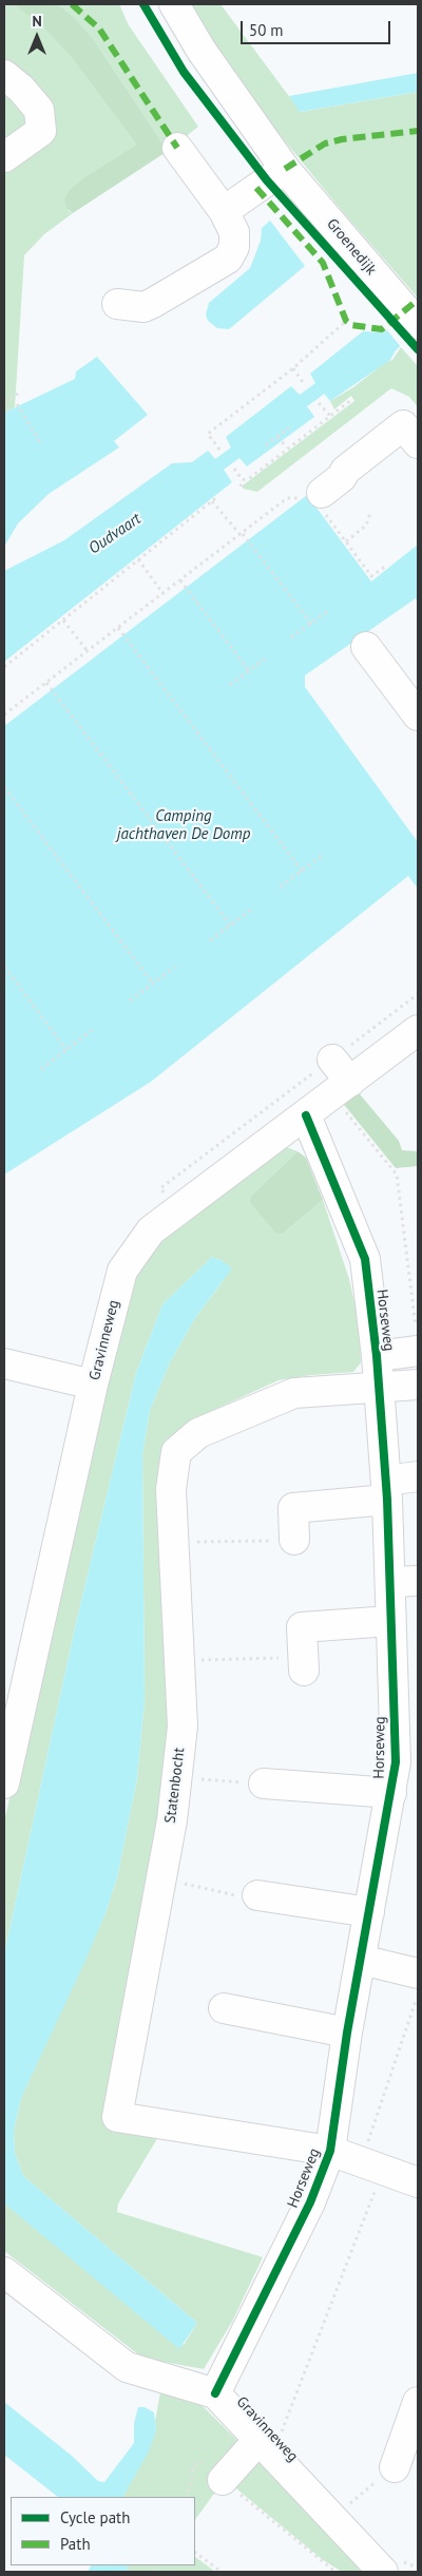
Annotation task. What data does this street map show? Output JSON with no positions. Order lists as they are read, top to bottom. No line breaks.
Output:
{"streets":{"street":["Groenedijk","Horseweg","Gravinneweg","Statenbocht"]},"crossings":[["Horseweg","Gravinneweg"],["Horseweg","Statenbocht"]],"water":["Oudvaart","Camping jachthaven De Domp"],"legend":["Cycle path","Path"],"scale_bar":"50 m","north":"top"}
